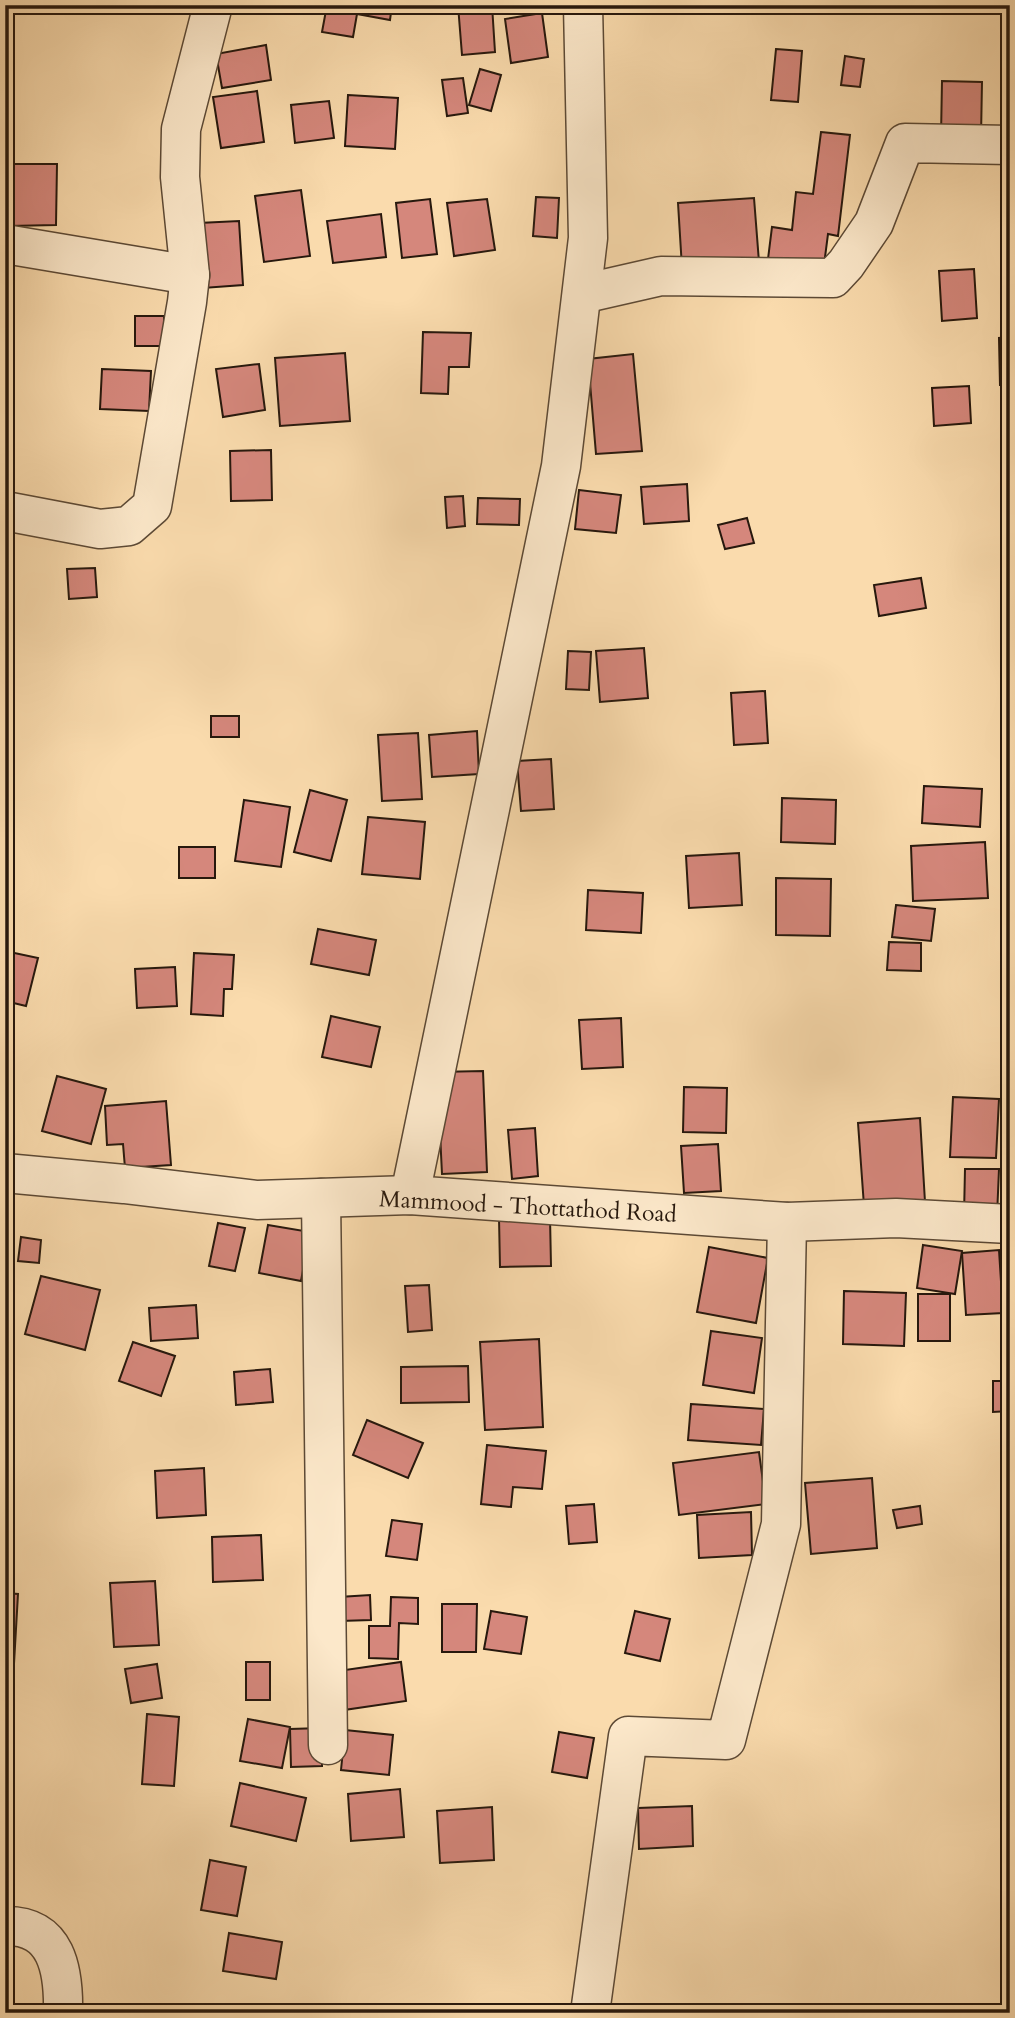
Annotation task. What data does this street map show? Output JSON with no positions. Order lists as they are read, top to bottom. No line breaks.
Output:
{"streets":{"street":["Mammood - Thottathod Road"]}}
